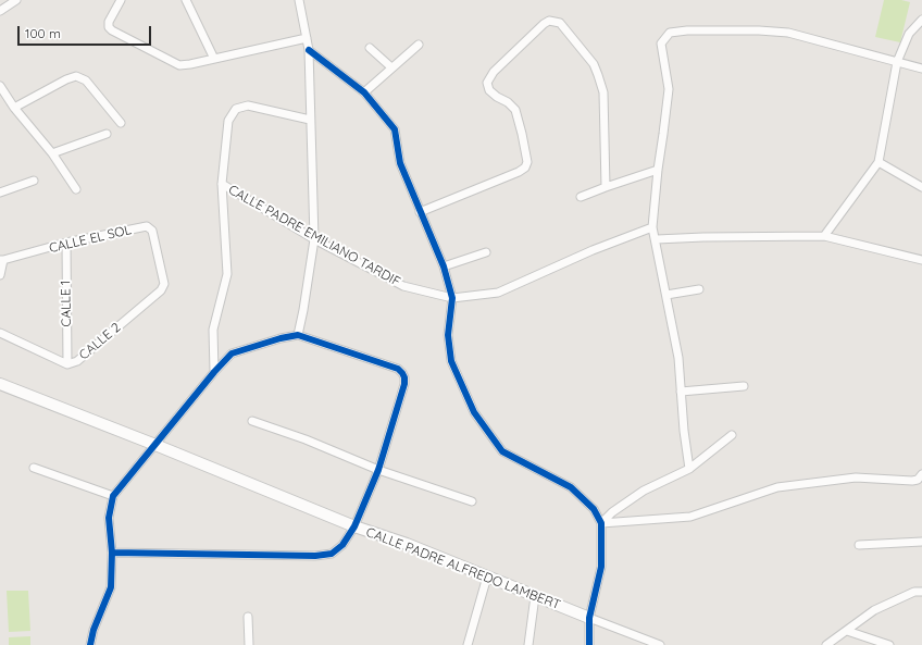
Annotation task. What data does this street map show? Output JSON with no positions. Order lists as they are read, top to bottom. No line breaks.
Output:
{"streets":{"street":["CALLE PADRE EMILIANO TARDIF","CALLE EL SOL","CALLE 1","CALLE 2","CALLE PADRE ALFREDO LAMBERT"]},"crossings":[["CALLE EL SOL","CALLE 1"],["CALLE EL SOL","CALLE 2"],["CALLE 1","CALLE 2"]],"scale_bar":"100 m"}
